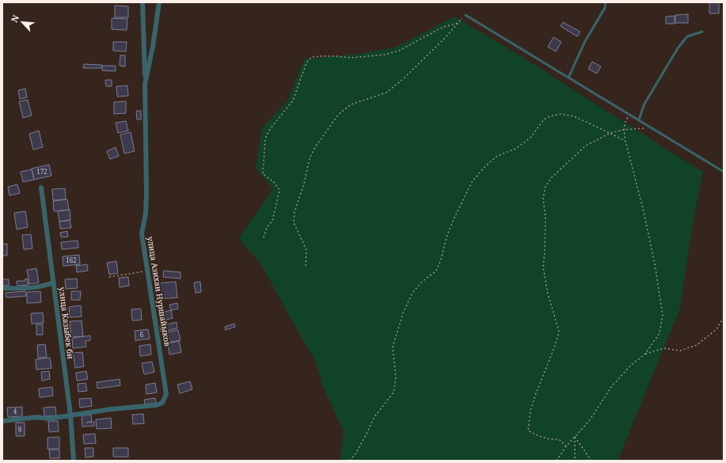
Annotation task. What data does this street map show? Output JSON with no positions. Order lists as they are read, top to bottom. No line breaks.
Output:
{"streets":{"street":["улица Азихан Нуршайыков","улица Казыбек би"]},"crossings":[["улица Азихан Нуршайыков","улица Казыбек би"]],"house_numbers":["172","162","6","4","9"],"north":"top left"}
